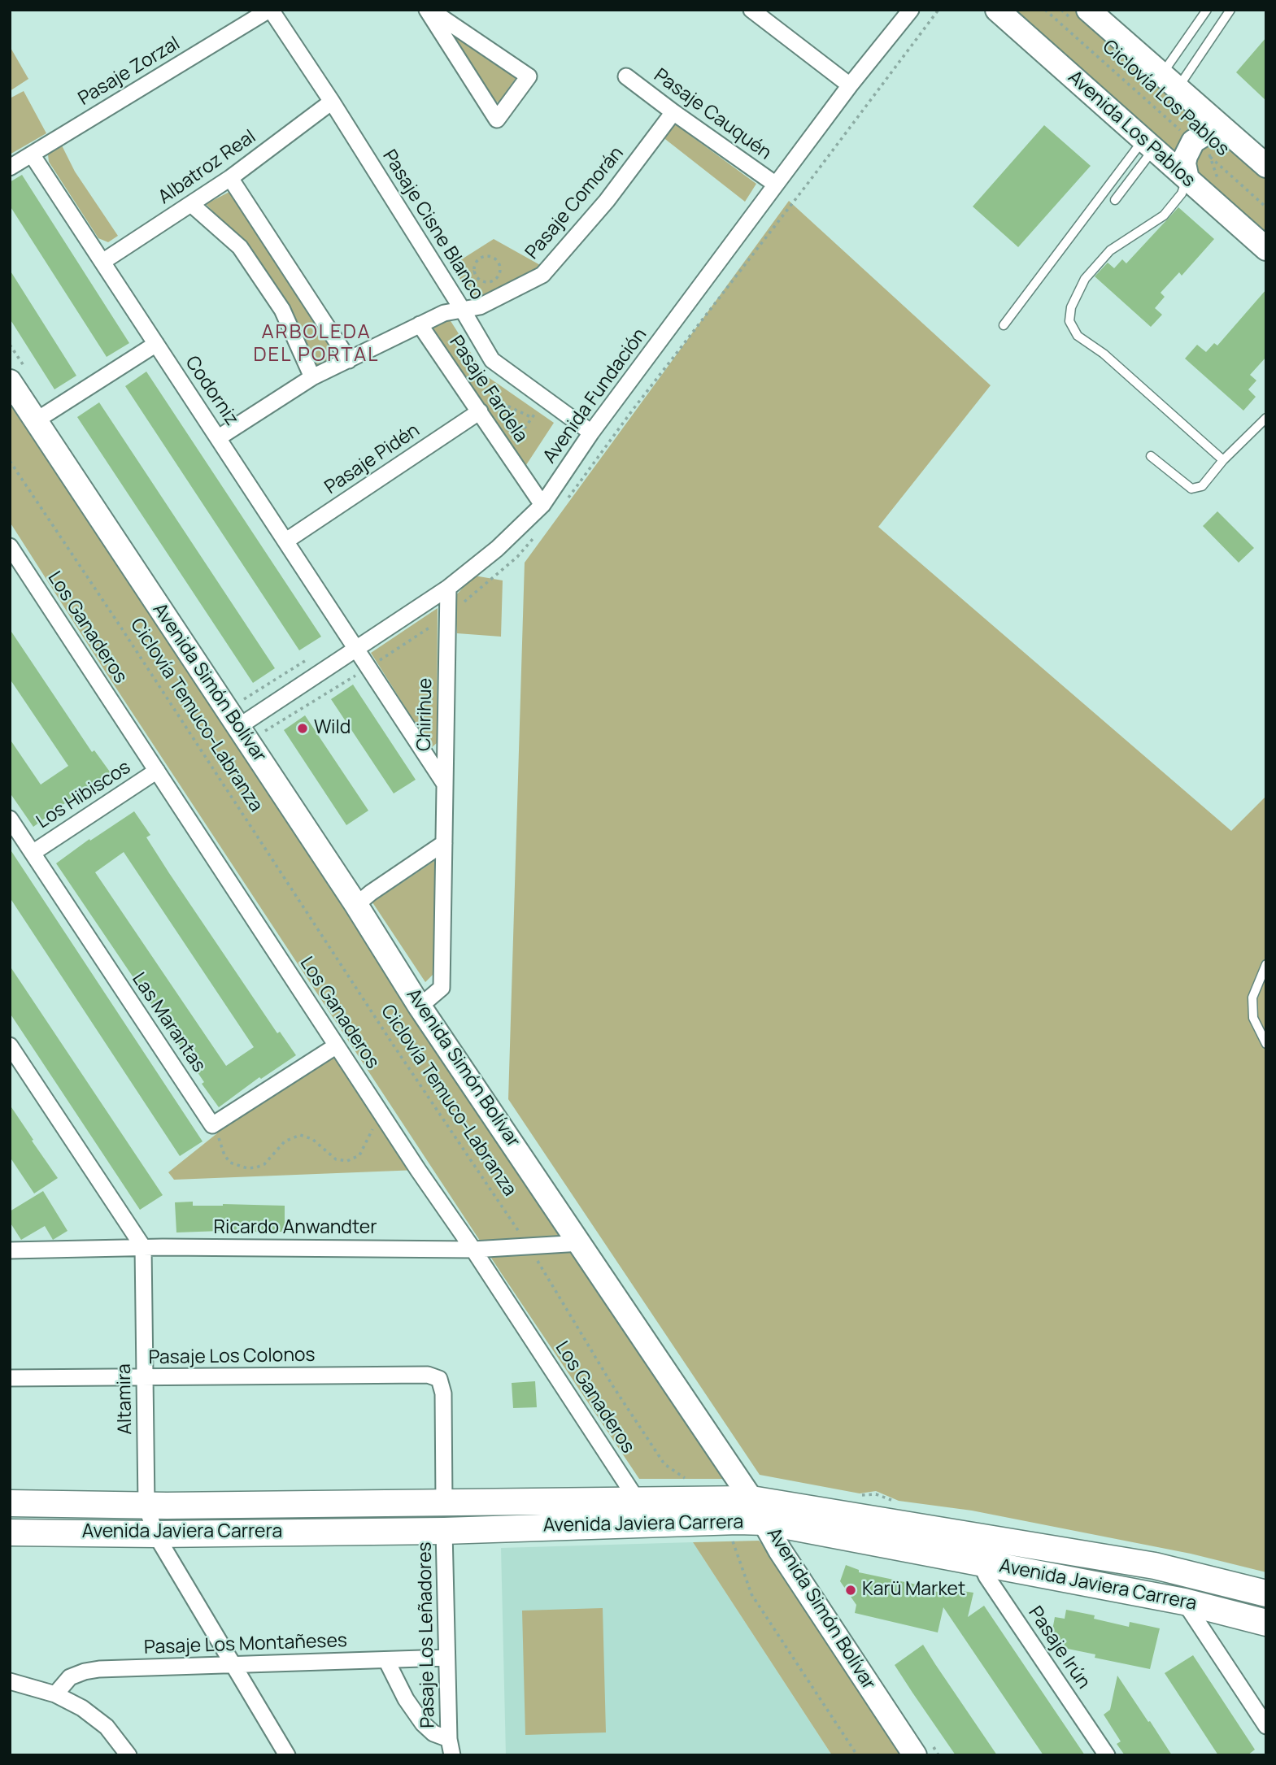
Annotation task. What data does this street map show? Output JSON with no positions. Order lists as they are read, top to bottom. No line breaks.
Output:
{"streets":{"main road":["Avenida Javiera Carrera"],"street":["Pasaje Zorzal","Pasaje Cauquén","Avenida Los Pablos","Albatroz Real","Pasaje Comorán","Pasaje Cisne Blanco","Pasaje Fardela","Codorniz","Avenida Fundación","Pasaje Pidén","Los Ganaderos","Avenida Simón Bolívar","Chirihue","Los Hibiscos","Las Marantas","Ricardo Anwandter","Pasaje Los Colonos","Altamira","Pasaje Los Leñadores","Pasaje Los Montañeses","Pasaje Irún"],"path":["Ciclovía Los Pablos","Ciclovía Temuco-Labranza"]},"crossings":[["Pasaje Zorzal","Pasaje Cisne Blanco"],["Pasaje Zorzal","Codorniz"],["Pasaje Cauquén","Pasaje Comorán"],["Pasaje Cauquén","Avenida Fundación"],["Albatroz Real","Pasaje Cisne Blanco"],["Albatroz Real","Codorniz"],["Pasaje Comorán","Pasaje Cisne Blanco"],["Pasaje Comorán","Pasaje Fardela"],["Pasaje Comorán","Codorniz"],["Pasaje Cisne Blanco","Avenida Fundación"],["Pasaje Fardela","Avenida Fundación"],["Pasaje Fardela","Pasaje Pidén"],["Codorniz","Avenida Fundación"],["Codorniz","Pasaje Pidén"],["Codorniz","Chirihue"],["Avenida Fundación","Avenida Simón Bolívar"],["Avenida Fundación","Chirihue"],["Los Ganaderos","Los Hibiscos"],["Los Ganaderos","Ricardo Anwandter"],["Los Ganaderos","Avenida Javiera Carrera"],["Avenida Simón Bolívar","Chirihue"],["Avenida Simón Bolívar","Ricardo Anwandter"],["Avenida Simón Bolívar","Avenida Javiera Carrera"],["Ciclovía Temuco-Labranza","Ricardo Anwandter"],["Ciclovía Temuco-Labranza","Avenida Javiera Carrera"],["Los Hibiscos","Las Marantas"],["Ricardo Anwandter","Altamira"],["Pasaje Los Colonos","Altamira"],["Pasaje Los Colonos","Avenida Javiera Carrera"],["Altamira","Avenida Javiera Carrera"],["Altamira","Pasaje Los Montañeses"],["Avenida Javiera Carrera","Pasaje Los Leñadores"],["Avenida Javiera Carrera","Pasaje Irún"],["Pasaje Los Leñadores","Pasaje Los Montañeses"]],"districts":["ARBOLEDA DEL PORTAL"],"places":["Wild","Karü Market"]}
